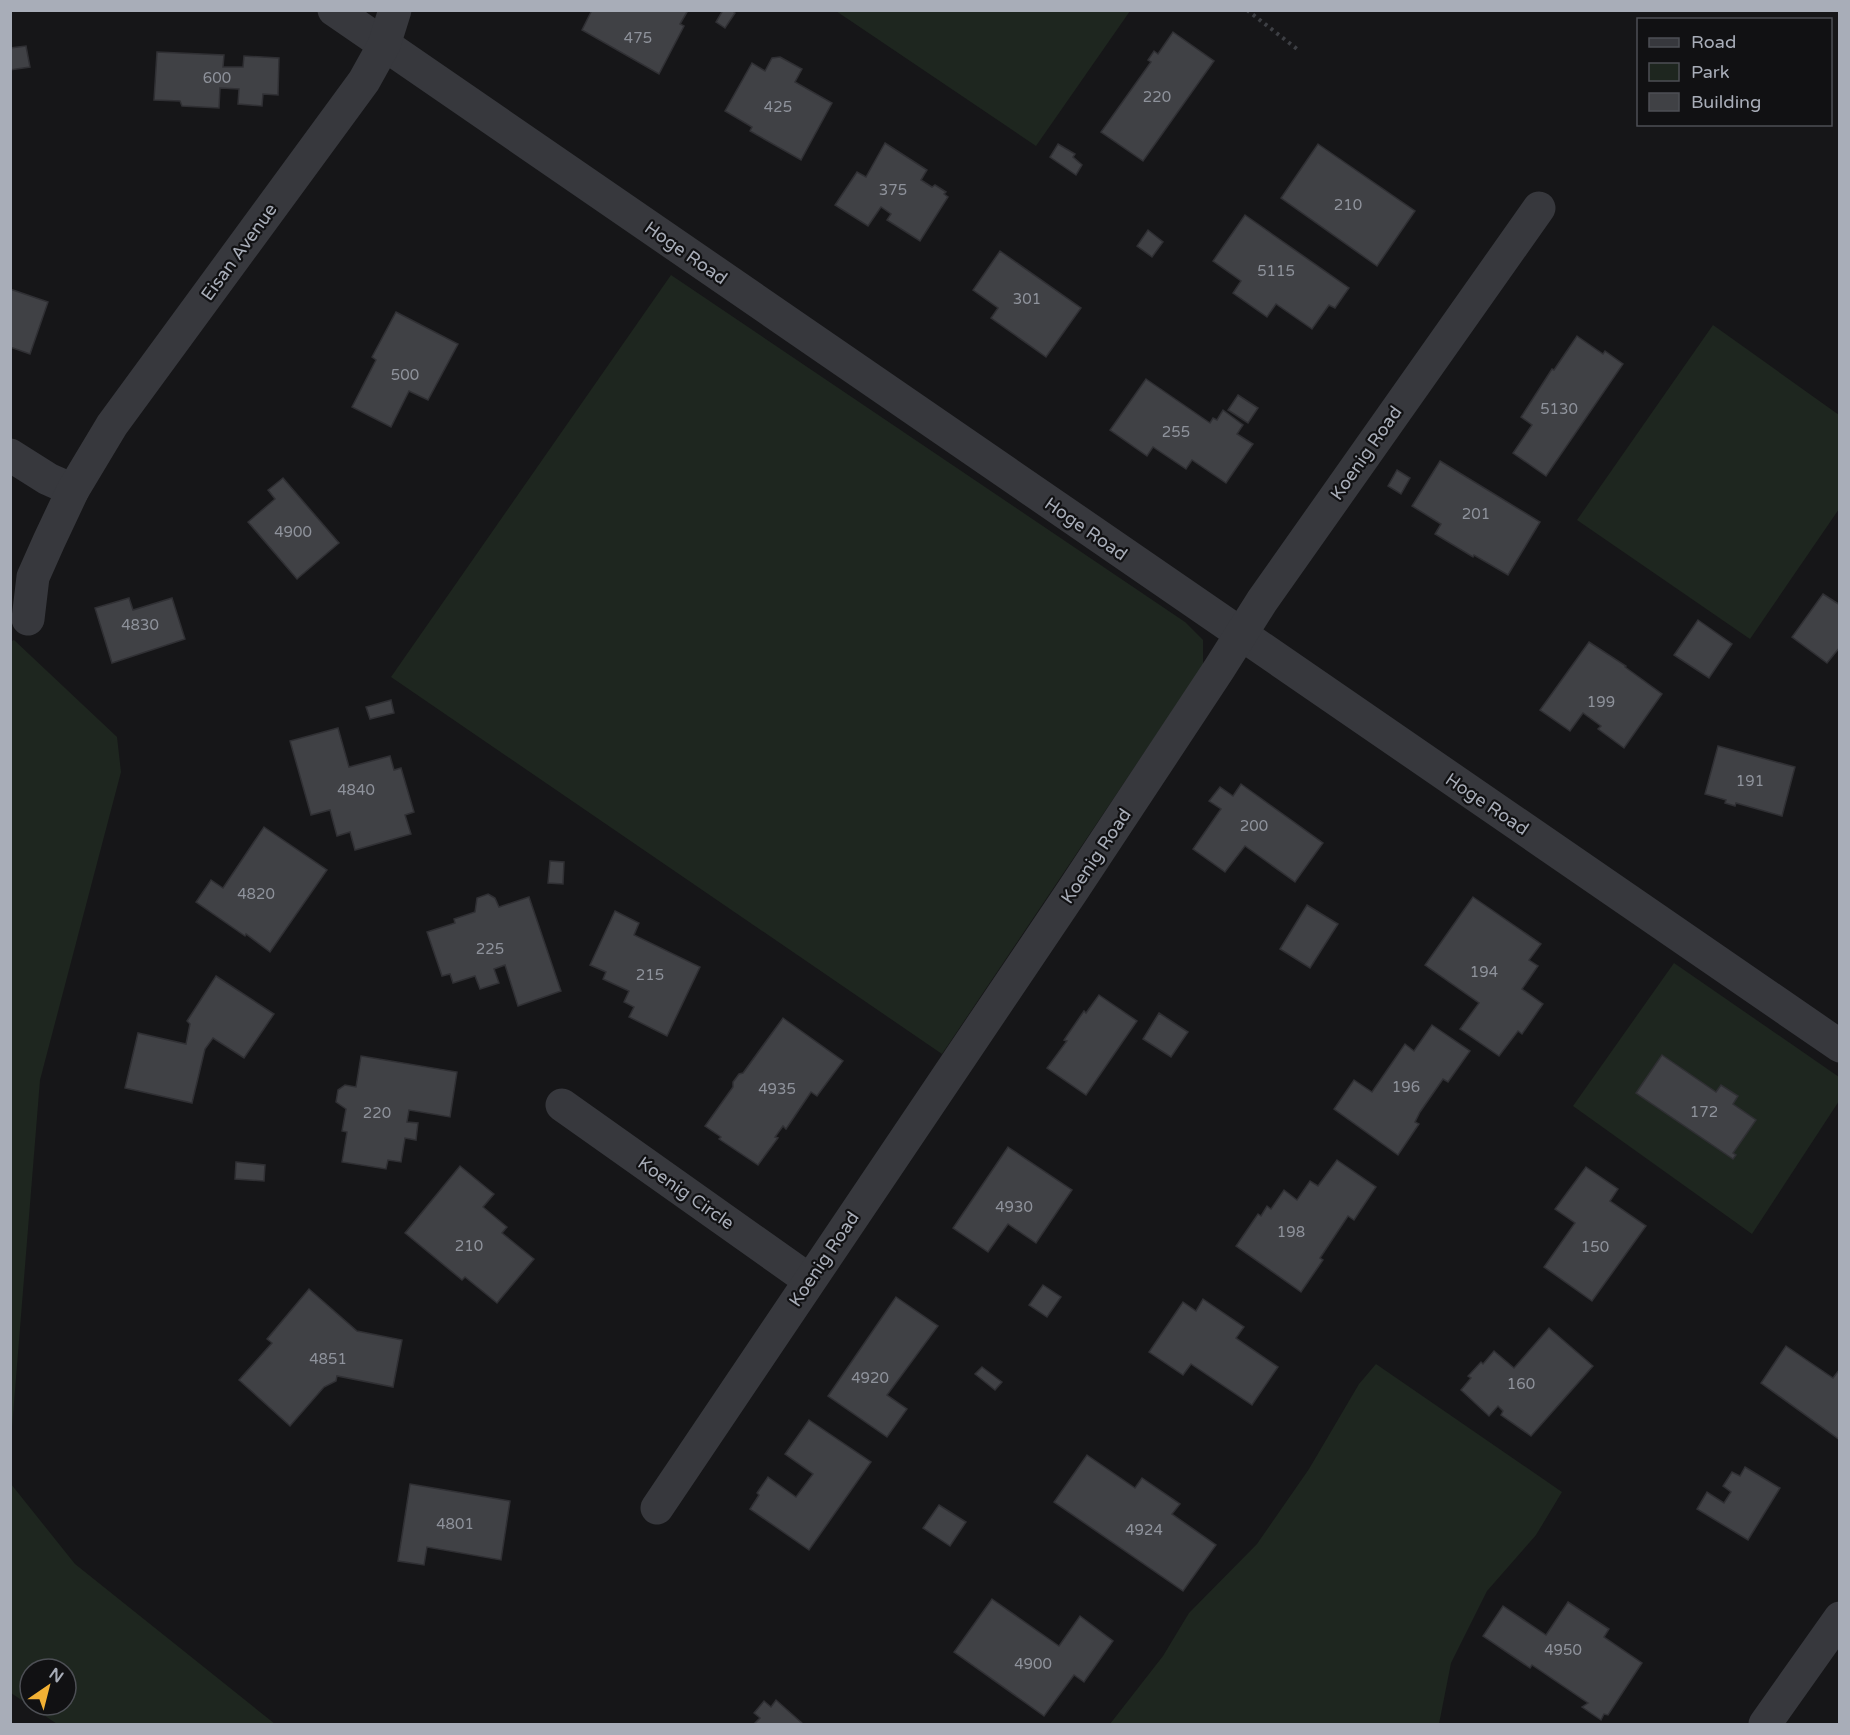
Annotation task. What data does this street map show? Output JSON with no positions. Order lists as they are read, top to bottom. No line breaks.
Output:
{"streets":{"street":["Eisan Avenue","Hoge Road","Koenig Road","Koenig Circle"]},"crossings":[["Eisan Avenue","Hoge Road"],["Hoge Road","Koenig Road"],["Koenig Road","Koenig Circle"]],"house_numbers":["475","600","220","425","375","210","5115","301","500","5130","255","201","4900","4830","199","191","4840","200","4820","225","194","215","196","4935","172","220","4930","198","210","150","4851","4920","160","4801","4924","4950","4900"],"legend":["Road","Park","Building"],"north":"top right"}
